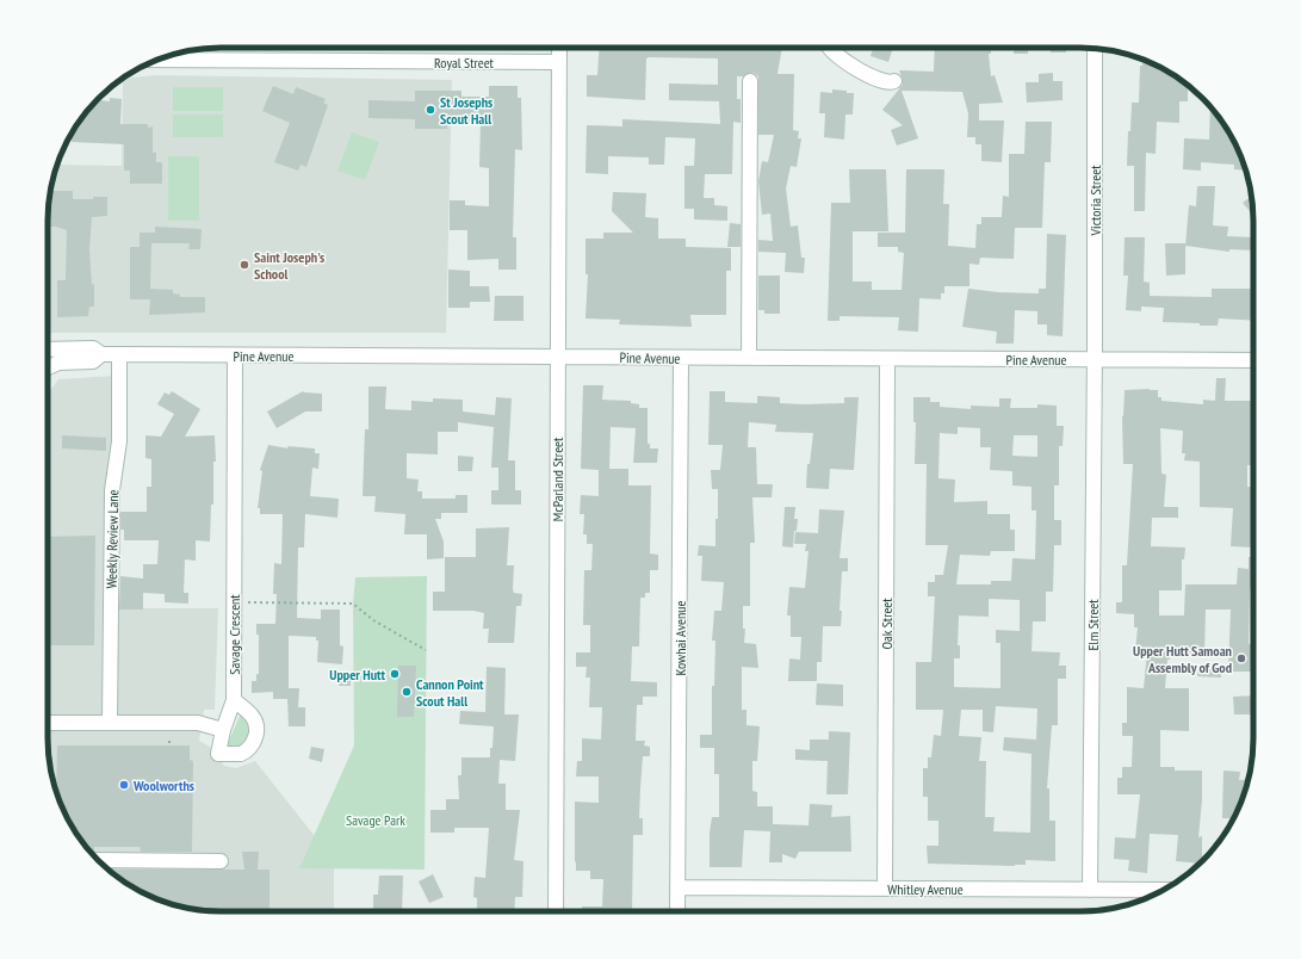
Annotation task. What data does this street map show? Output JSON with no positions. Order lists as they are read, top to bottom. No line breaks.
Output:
{"streets":{"street":["Royal Street","Victoria Street","Pine Avenue","McParland Street","Weekly Review Lane","Oak Street","Elm Street","Savage Crescent","Kowhai Avenue","Whitley Avenue"]},"crossings":[["Royal Street","McParland Street"],["Victoria Street","Pine Avenue"],["Victoria Street","Elm Street"],["Pine Avenue","McParland Street"],["Pine Avenue","Weekly Review Lane"],["Pine Avenue","Oak Street"],["Pine Avenue","Elm Street"],["Pine Avenue","Savage Crescent"],["Pine Avenue","Kowhai Avenue"],["Oak Street","Whitley Avenue"],["Elm Street","Whitley Avenue"],["Kowhai Avenue","Whitley Avenue"]],"parks":["Savage Park"],"places":["St Josephs Scout Hall","Saint Joseph's School","Upper Hutt Samoan Assembly of God","Upper Hutt","Cannon Point Scout Hall","Woolworths"]}
